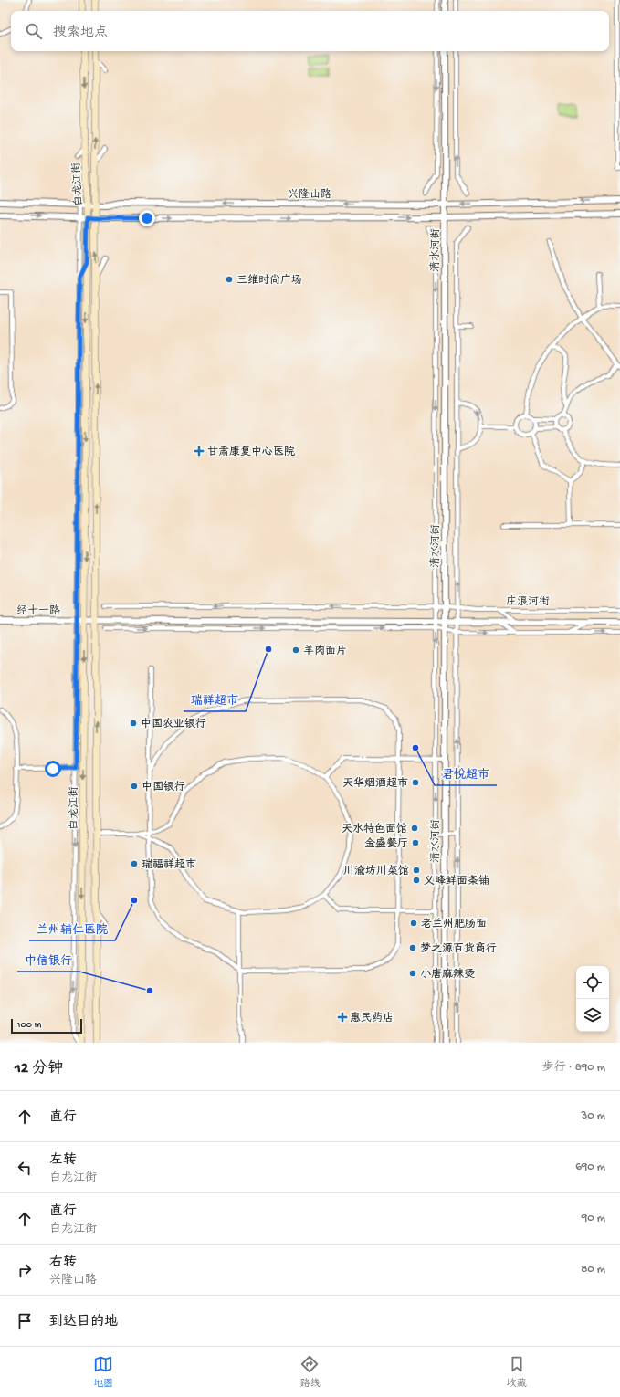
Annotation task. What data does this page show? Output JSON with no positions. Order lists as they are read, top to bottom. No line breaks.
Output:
{"streets":{"main road":["白龙江街"],"street":["兴隆山路","清水河街","庄浪河街","经十一路"]},"crossings":[["白龙江街","兴隆山路"],["白龙江街","经十一路"],["兴隆山路","清水河街"],["清水河街","庄浪河街"],["清水河街","经十一路"]],"places":{"other":["三维时尚广场","瑞祥超市","羊肉面片","中国农业银行","君悦超市","天华烟酒超市","中国银行","天水特色面馆","金盛餐厅","瑞福祥超市","川渝坊川菜馆","义峰鲜面条铺","兰州辅仁医院","老兰州肥肠面","梦之源百货商行","小唐麻辣烫","中信银行"],"health":["甘肃康复中心医院","惠民药店"]},"scale_bar":"100 m","page":{"search":"搜索地点","scale":"100 m","heading":["12 分钟","步行 · 890 m"],"list":[["直行","30 m"],["左转","白龙江街","690 m"],["直行","白龙江街","90 m"],["右转","兴隆山路","80 m"],"到达目的地"],"nav":["地图","路线","收藏"]}}
